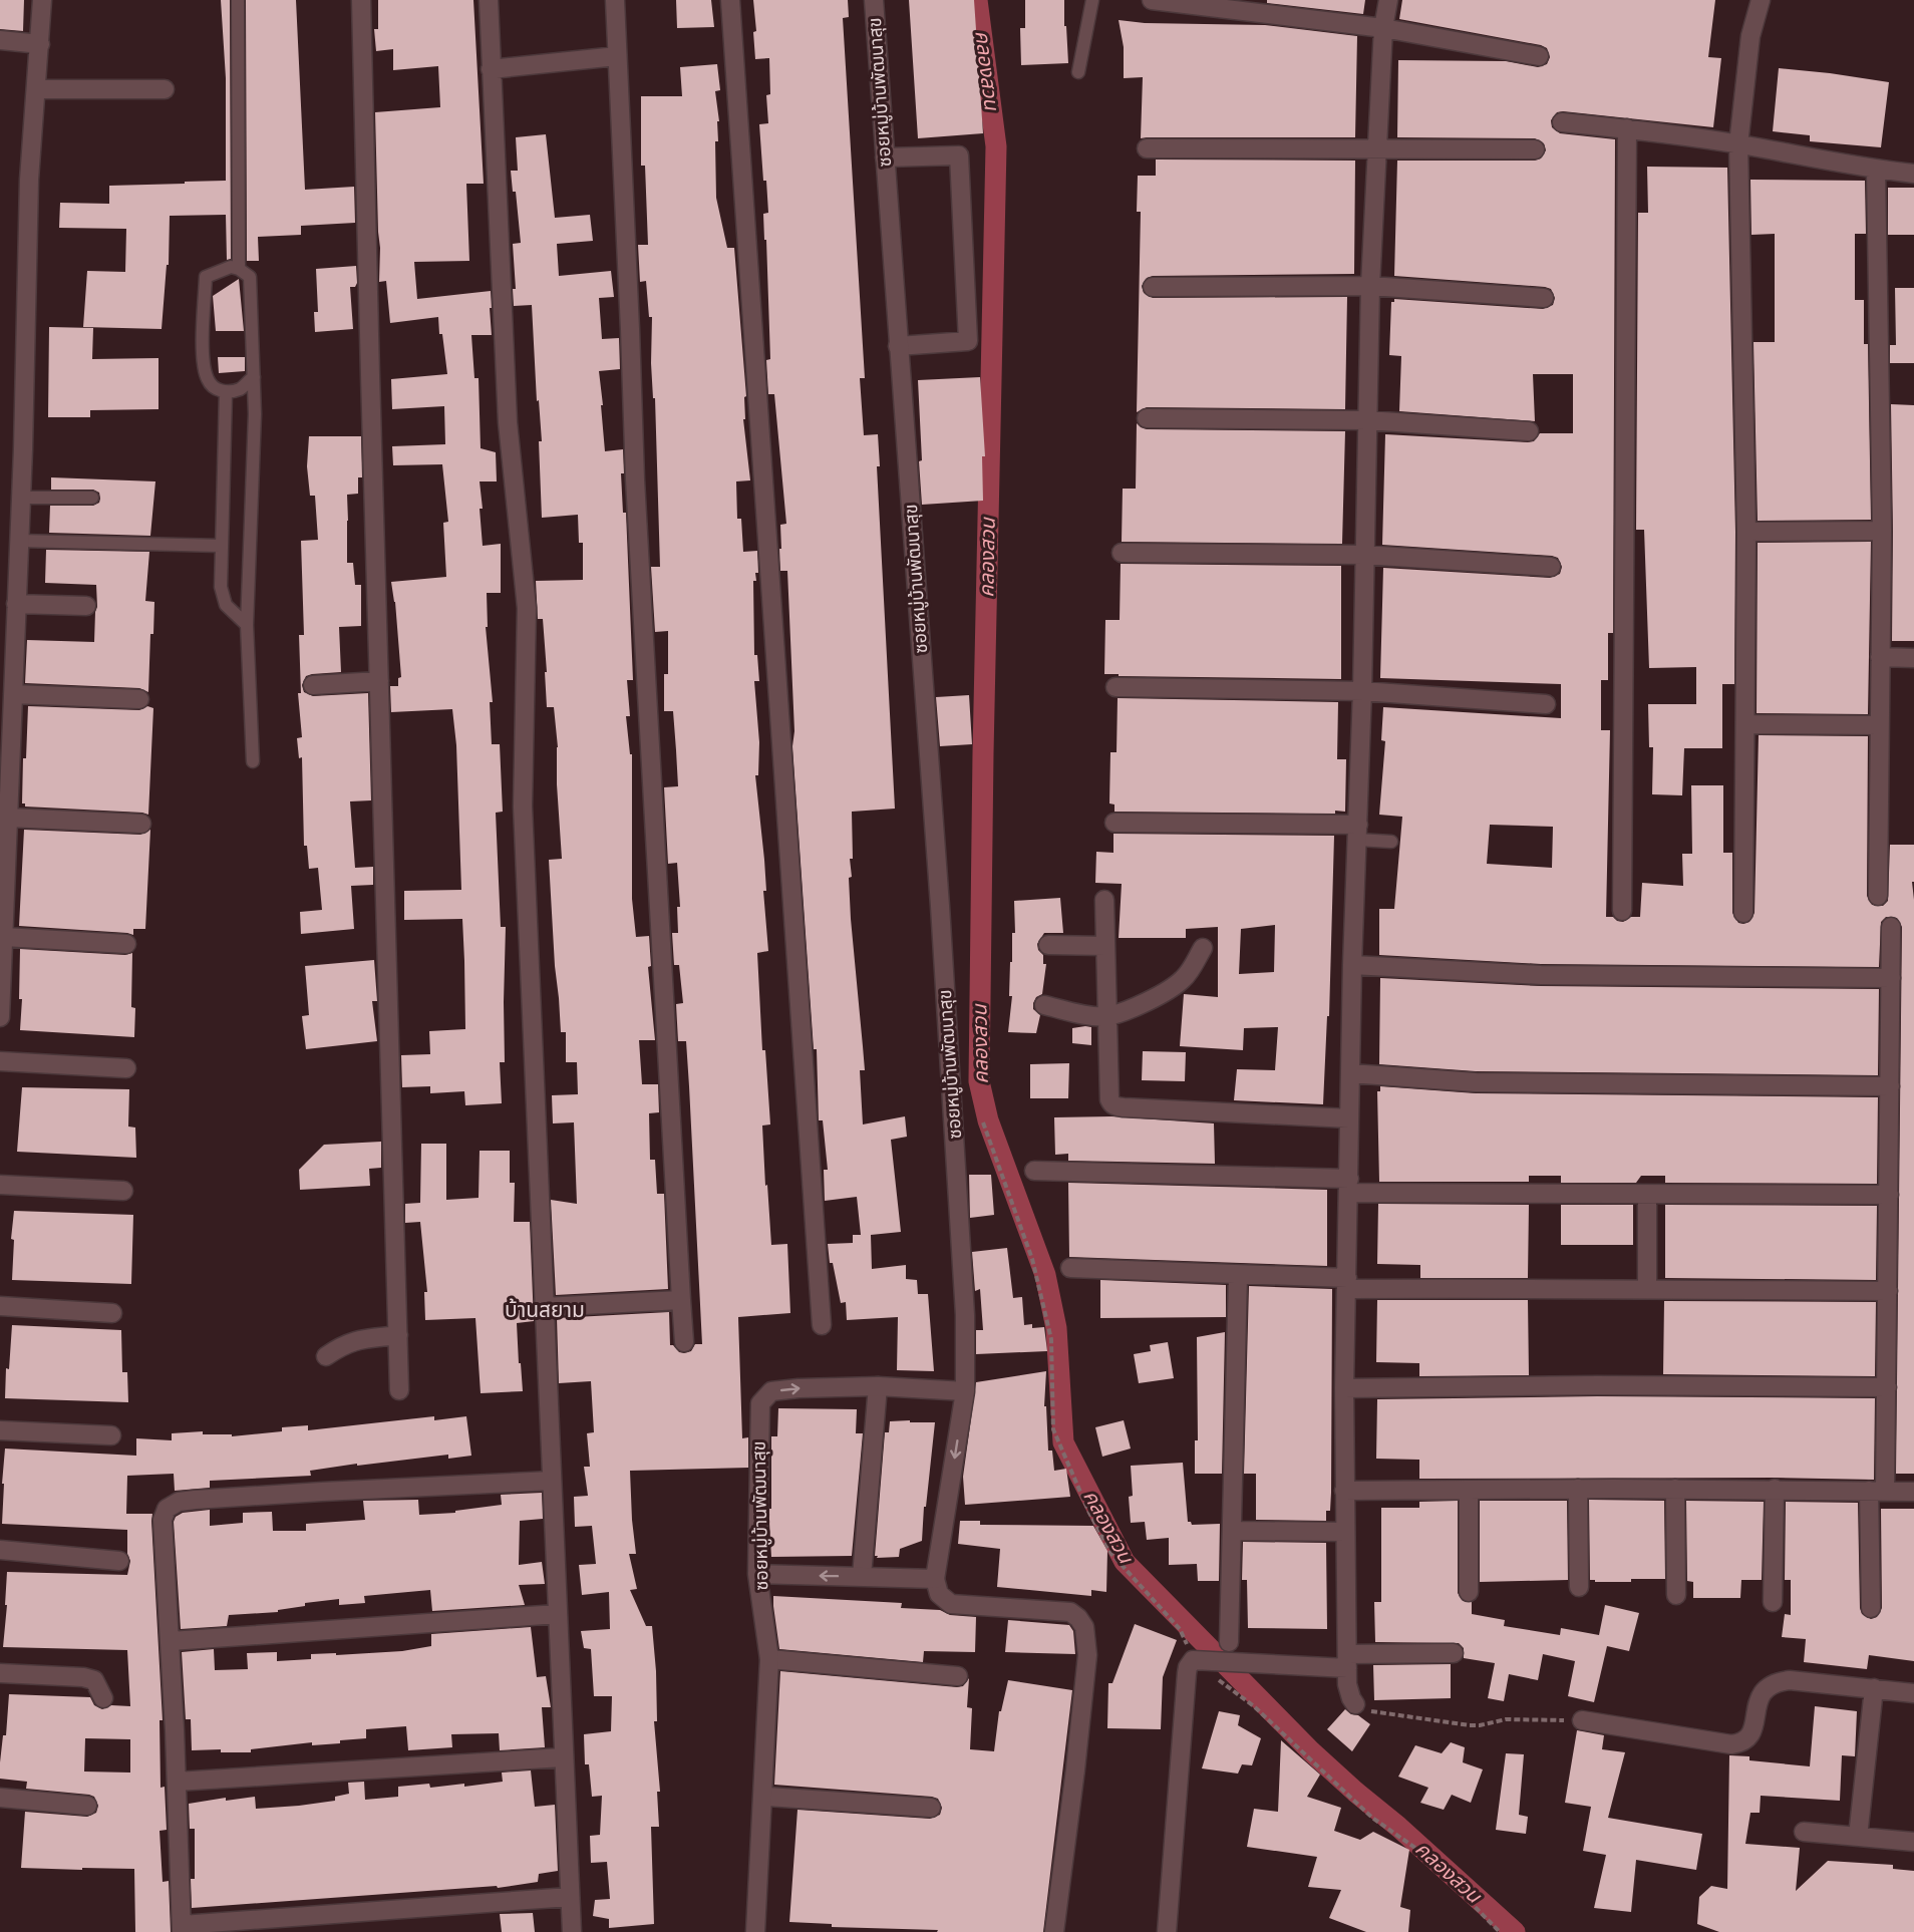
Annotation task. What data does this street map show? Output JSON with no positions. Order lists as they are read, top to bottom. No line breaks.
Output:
{"streets":{"street":["ซอยหมู่บ้านพัฒนาสุข"]},"districts":["บ้านสยาม"],"water":["คลองสวน"]}
